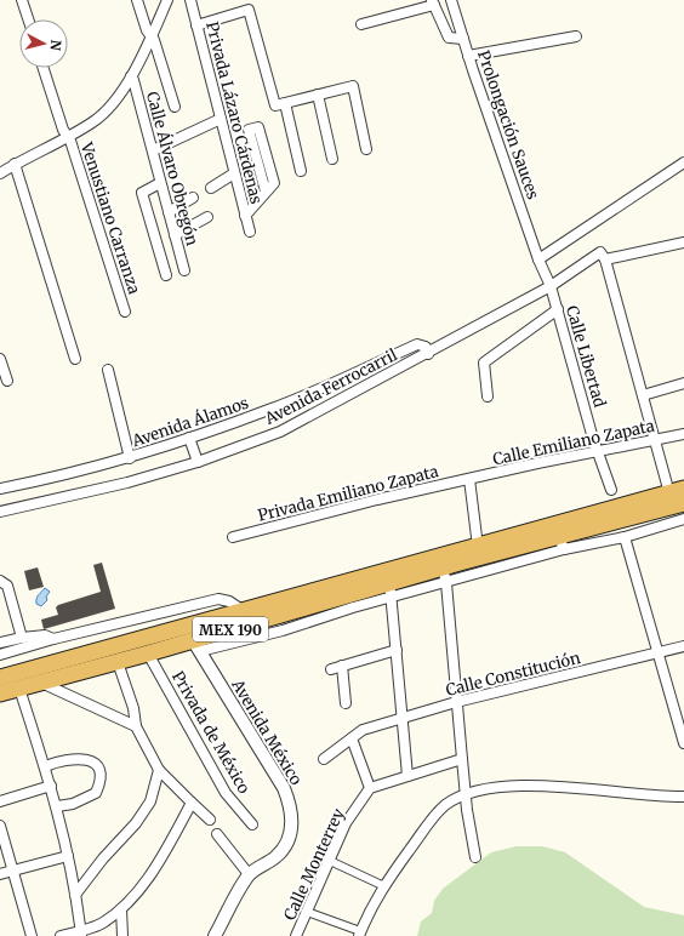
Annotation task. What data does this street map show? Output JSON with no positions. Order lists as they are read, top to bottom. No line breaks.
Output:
{"streets":{"highway":["MEX 190"],"street":["Privada Lázaro Cárdenas","Prolongación Sauces","Calle Álvaro Obregón","Venustiano Carranza","Calle Libertad","Avenida Ferrocarril","Avenida Álamos","Calle Emiliano Zapata","Privada Emiliano Zapata","Calle Constitución","Privada de México","Avenida México","Calle Monterrey"]},"crossings":[["Prolongación Sauces","Calle Libertad"],["Prolongación Sauces","Avenida Ferrocarril"],["Calle Libertad","Avenida Ferrocarril"],["Calle Libertad","Calle Emiliano Zapata"],["Avenida Ferrocarril","Avenida Álamos"],["Calle Emiliano Zapata","Privada Emiliano Zapata"],["MEX 190","Privada de México"],["MEX 190","Avenida México"]],"north":"right"}
